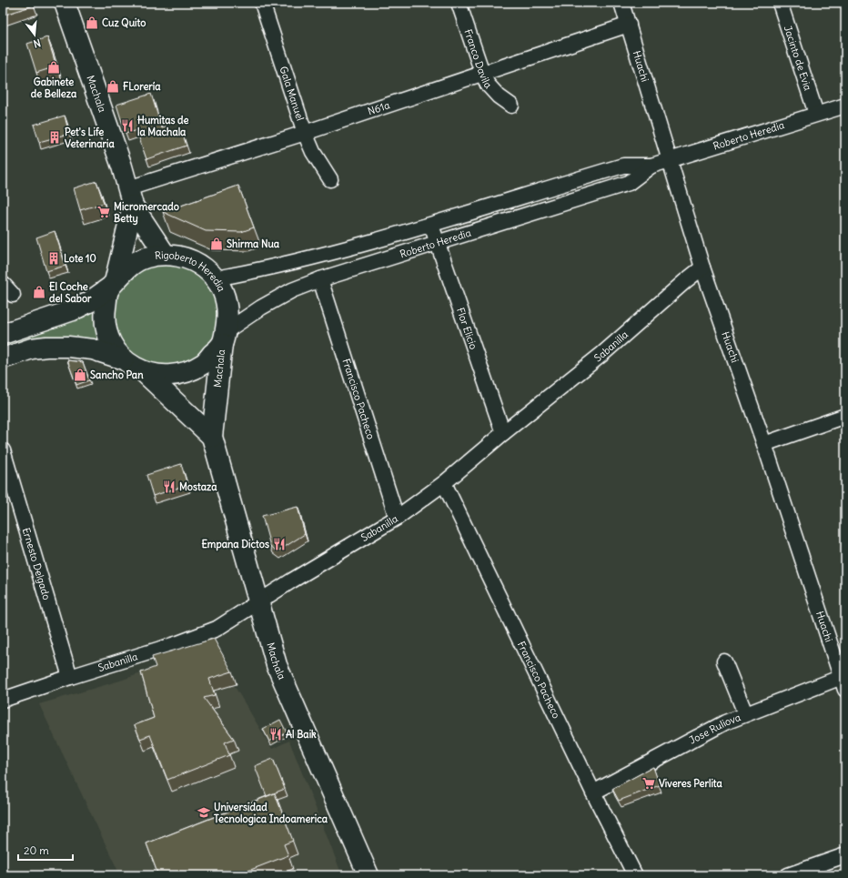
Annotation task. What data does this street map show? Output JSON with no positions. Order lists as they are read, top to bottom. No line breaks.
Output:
{"streets":{"main road":["Machala","Rigoberto Heredia"],"street":["Franco Davila","Jacinto de Evia","Huachi","Gala Manuel","N61a","Roberto Heredia","Flor Elicio","Sabanilla","Francisco Pacheco","Ernesto Delgado","Jose Ruliova"]},"crossings":[["Franco Davila","N61a"],["Jacinto de Evia","Roberto Heredia"],["Huachi","N61a"],["Huachi","Roberto Heredia"],["Huachi","Sabanilla"],["Huachi","Jose Ruliova"],["Gala Manuel","N61a"],["Machala","N61a"],["Machala","Roberto Heredia"],["Machala","Rigoberto Heredia"],["Machala","Sabanilla"],["Roberto Heredia","Rigoberto Heredia"],["Roberto Heredia","Flor Elicio"],["Roberto Heredia","Francisco Pacheco"],["Flor Elicio","Sabanilla"],["Sabanilla","Francisco Pacheco"],["Sabanilla","Ernesto Delgado"],["Francisco Pacheco","Jose Ruliova"]],"places":{"shop":["Cuz Quito","Gabinete de Belleza","FLorería","Shirma Nua","El Coche del Sabor","Sancho Pan"],"restaurant":["Humitas de la Machala","Mostaza","Empana Dictos","Al Baik"],"building":["Pet's Life Veterinaria","Lote 10"],"supermarket":["Micromercado Betty","Viveres Perlita"],"school or university":["Universidad Tecnologica Indoamerica"]},"scale_bar":"20 m","north":"bottom"}
